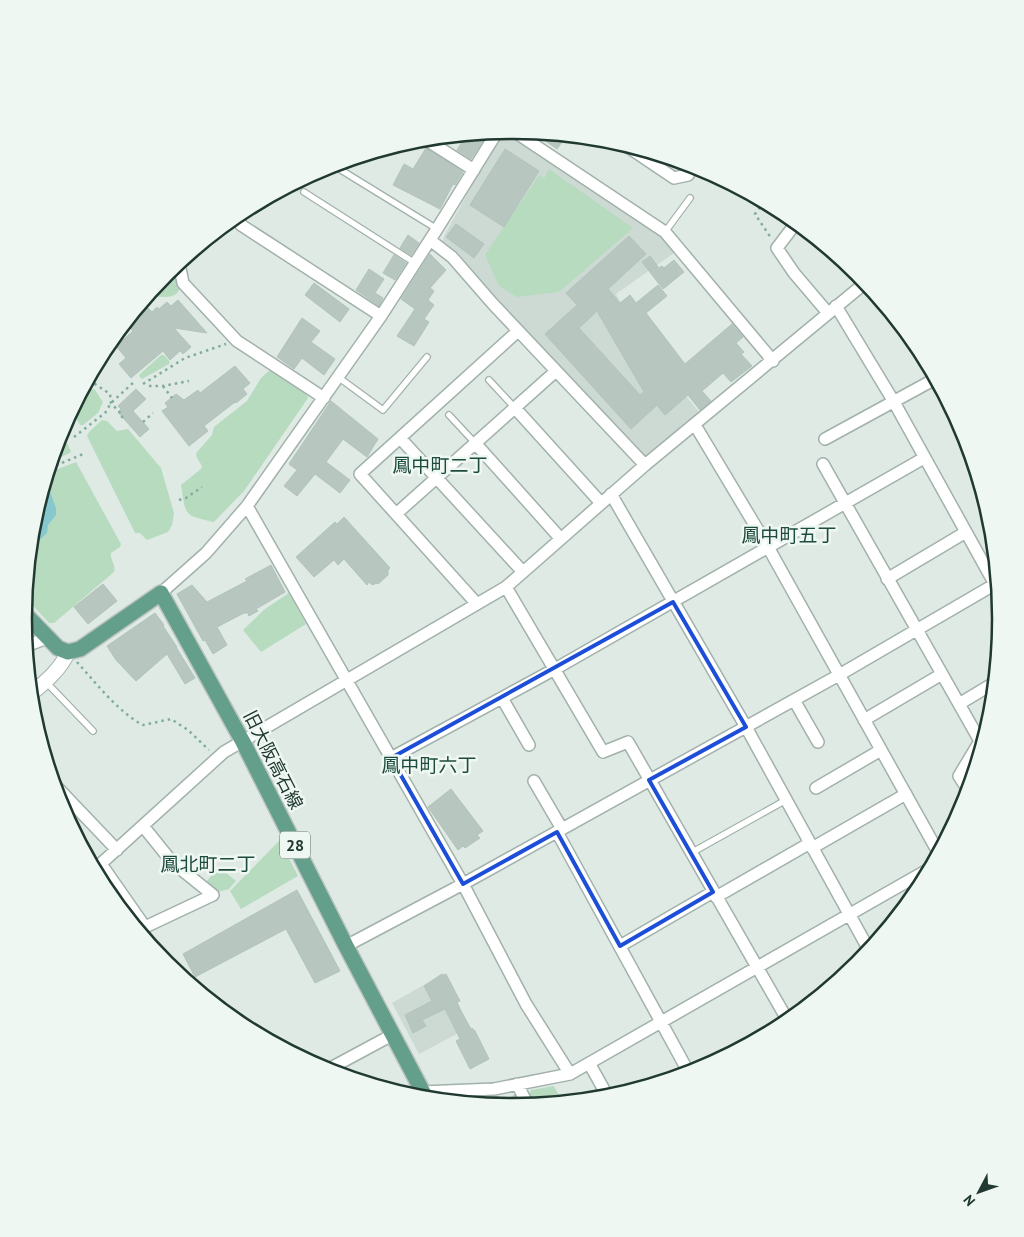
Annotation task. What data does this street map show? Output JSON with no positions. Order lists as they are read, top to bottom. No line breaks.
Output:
{"streets":{"main road":["旧大阪高石線","28"]},"districts":["鳳中町二丁","鳳中町五丁","鳳中町六丁","鳳北町二丁"],"north":"bottom left"}
